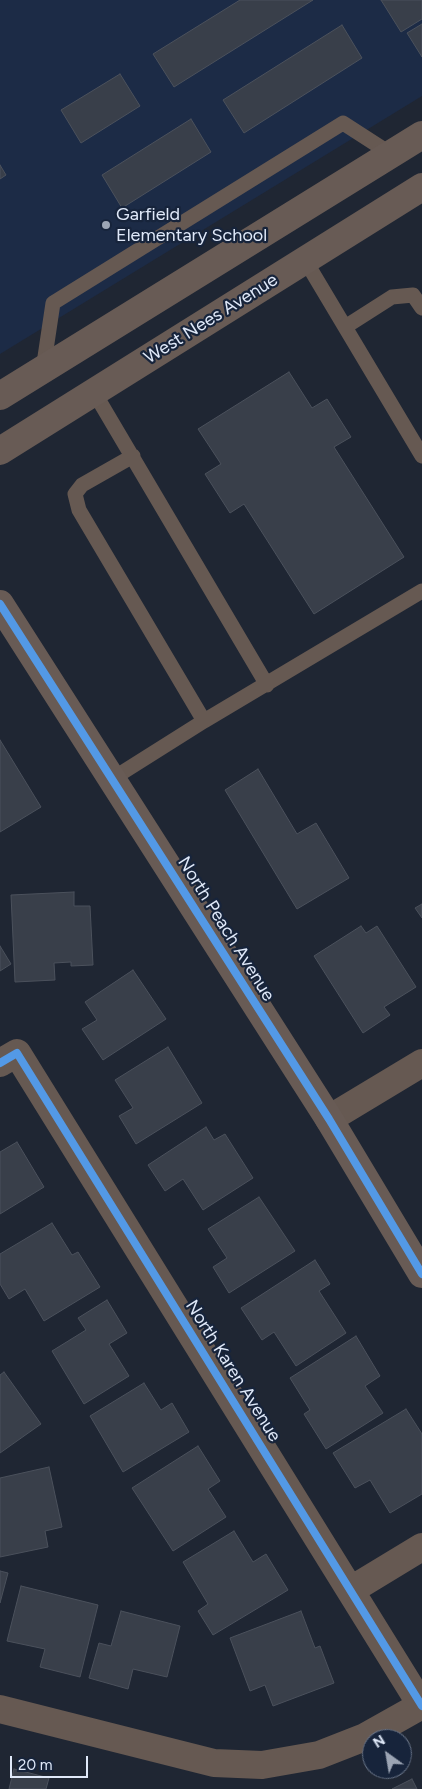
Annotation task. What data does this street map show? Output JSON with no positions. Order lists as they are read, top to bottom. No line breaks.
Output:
{"streets":{"main road":["West Nees Avenue","North Peach Avenue"],"street":["North Karen Avenue"]},"places":["Garfield Elementary School"],"scale_bar":"20 m","north":"top left"}
